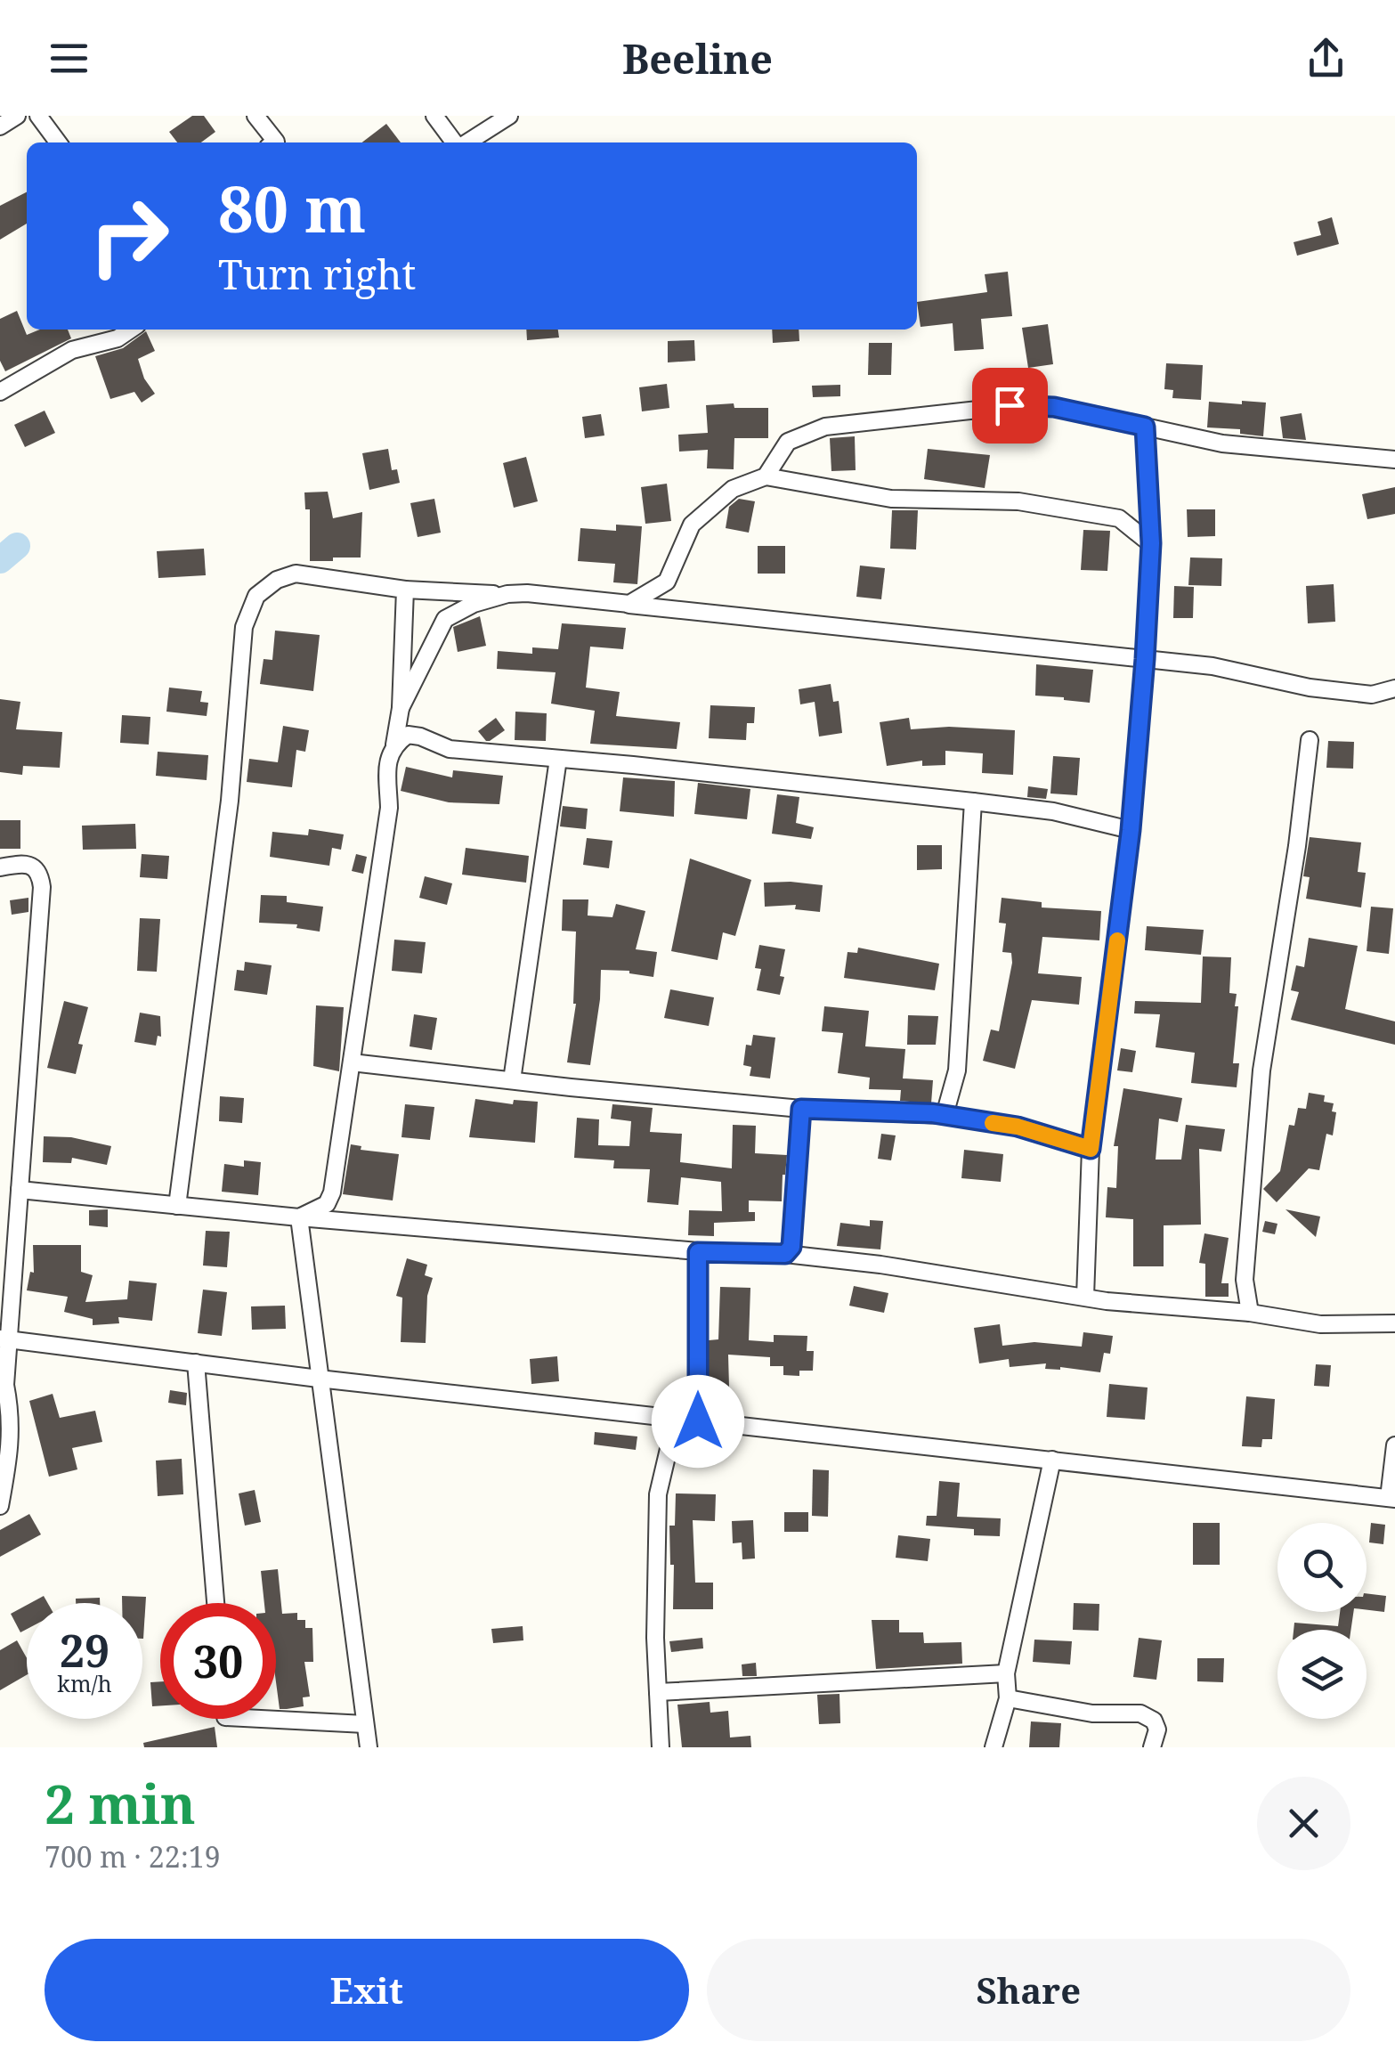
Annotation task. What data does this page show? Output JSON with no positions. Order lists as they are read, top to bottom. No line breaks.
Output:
{"page":{"header":"Beeline","turn":["80 m","Turn right"],"speed":"29 km/h","limit":"30","heading":["2 min","700 m · 22:19"],"buttons":["Exit","Share"]}}
